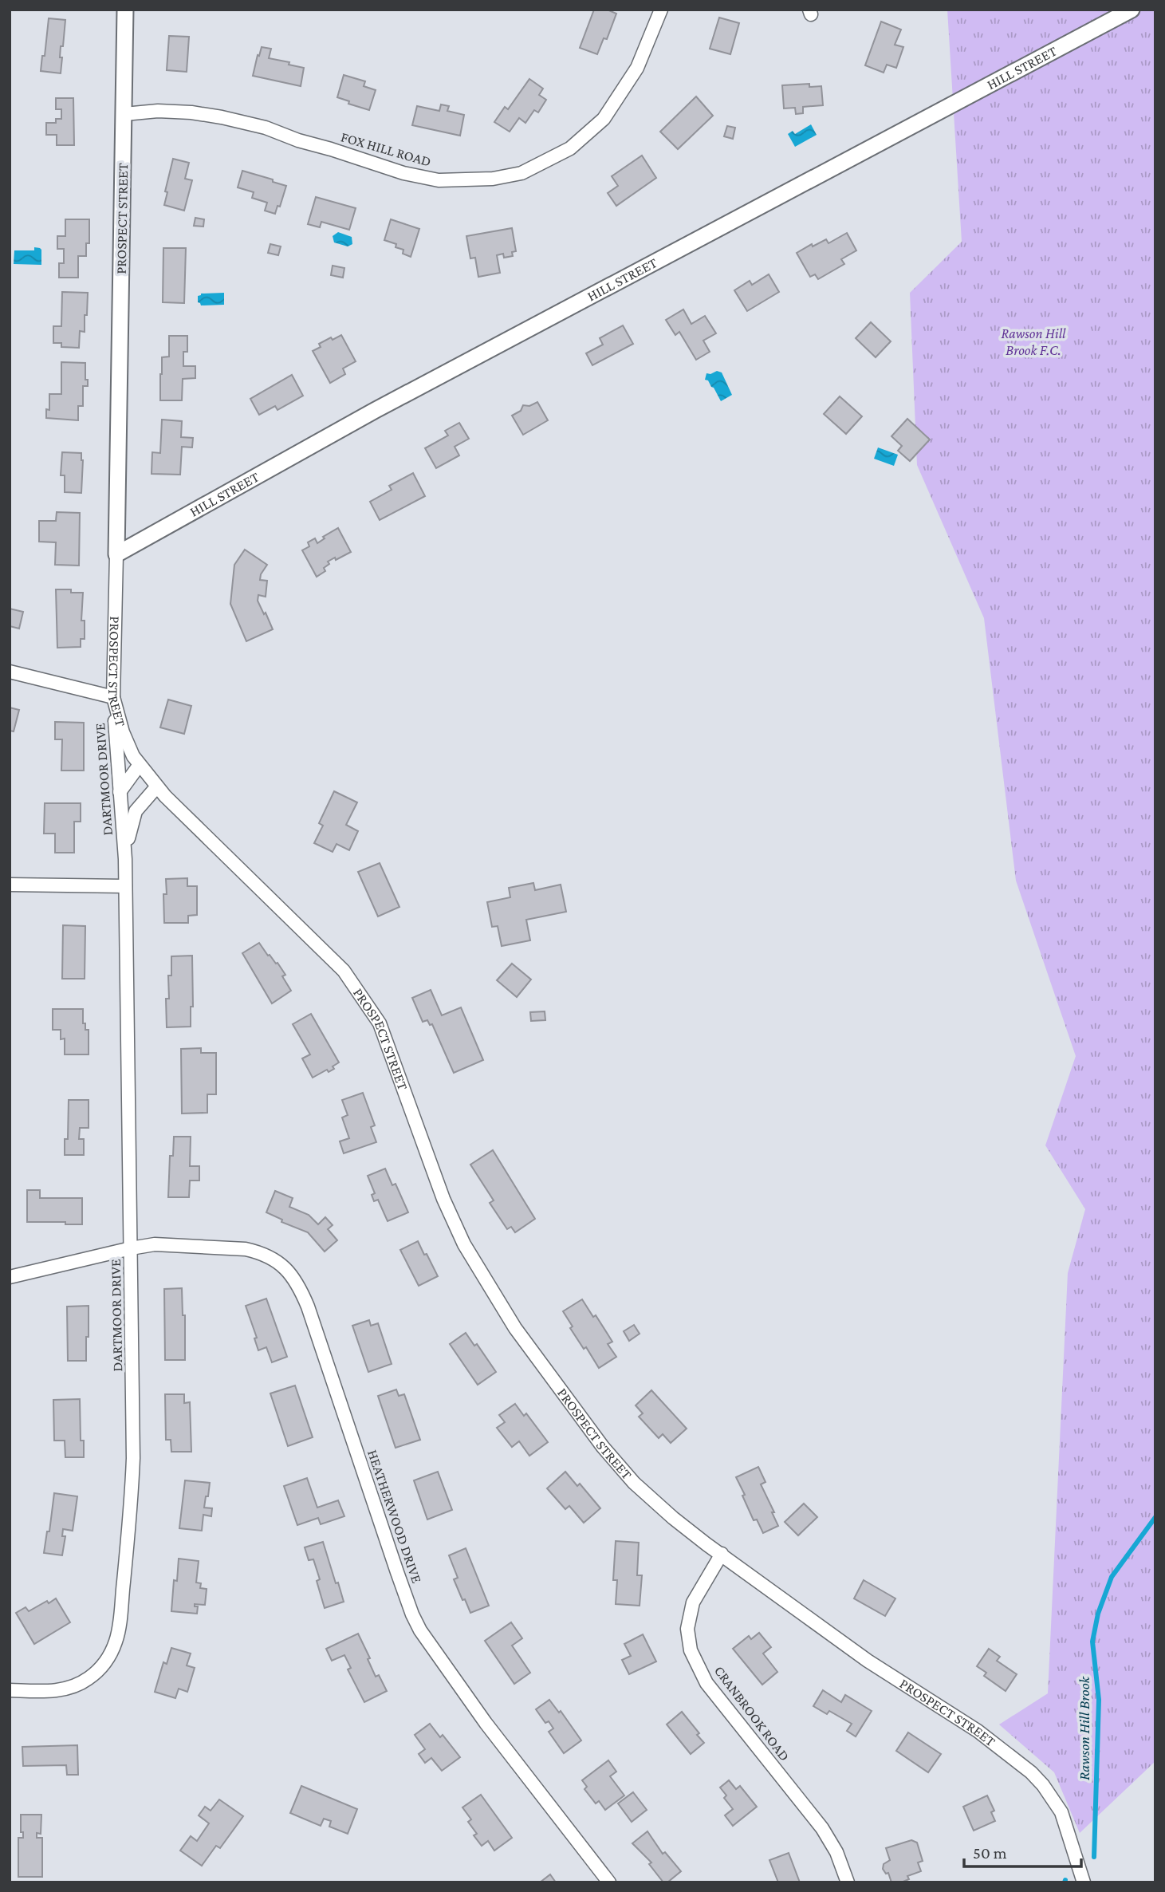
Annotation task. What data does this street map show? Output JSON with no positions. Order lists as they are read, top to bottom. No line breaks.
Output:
{"streets":{"street":["HILL STREET","FOX HILL ROAD","PROSPECT STREET","DARTMOOR DRIVE","HEATHERWOOD DRIVE","CRANBROOK ROAD"]},"crossings":[["HILL STREET","PROSPECT STREET"],["FOX HILL ROAD","PROSPECT STREET"],["PROSPECT STREET","DARTMOOR DRIVE"],["PROSPECT STREET","CRANBROOK ROAD"],["DARTMOOR DRIVE","HEATHERWOOD DRIVE"]],"water":["Rawson Hill Brook"],"parks":["Rawson Hill Brook F.C."],"scale_bar":"50 m"}
